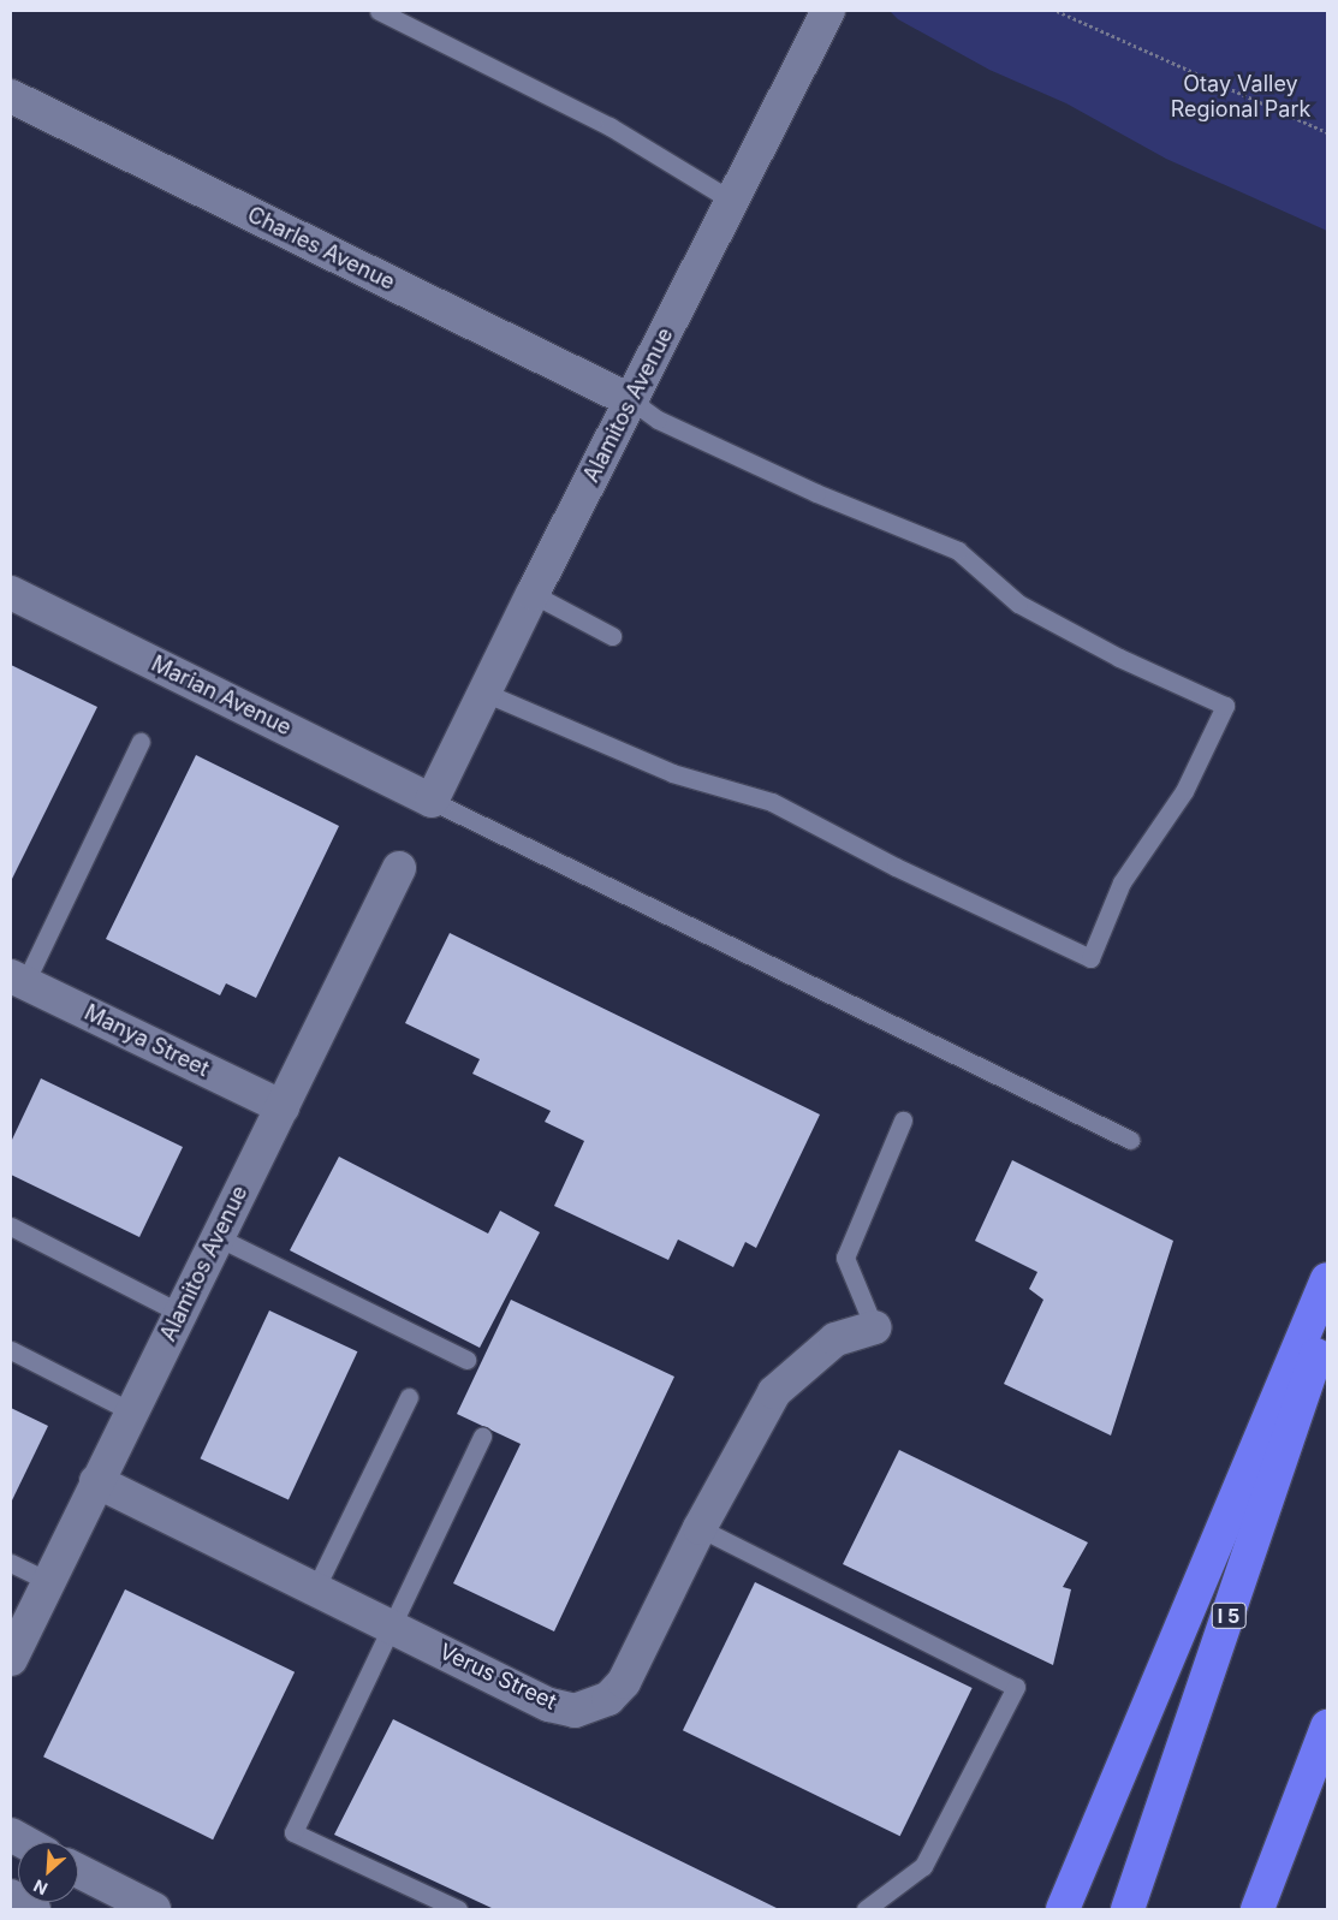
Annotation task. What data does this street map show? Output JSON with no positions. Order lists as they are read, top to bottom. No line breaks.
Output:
{"streets":{"highway":["I 5"],"street":["Charles Avenue","Alamitos Avenue","Marian Avenue","Manya Street","Verus Street"]},"crossings":[["Charles Avenue","Alamitos Avenue"],["Alamitos Avenue","Marian Avenue"],["Alamitos Avenue","Manya Street"],["Alamitos Avenue","Verus Street"]],"parks":["Otay Valley Regional Park"],"north":"bottom left"}
